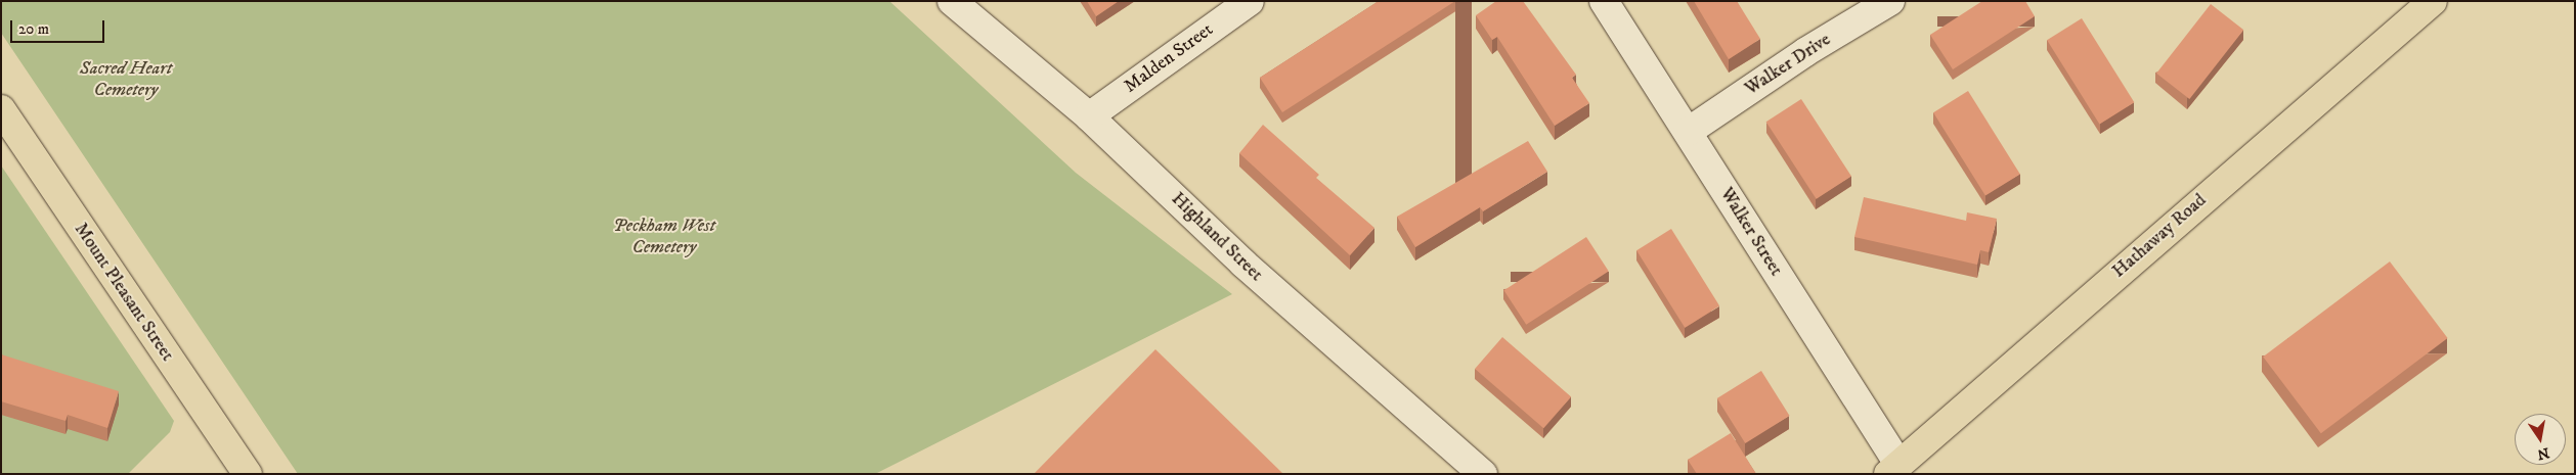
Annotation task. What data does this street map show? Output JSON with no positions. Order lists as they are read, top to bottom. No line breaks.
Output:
{"streets":{"main road":["Hathaway Road","Mount Pleasant Street"],"street":["Malden Street","Walker Drive","Walker Street","Highland Street"]},"crossings":[["Malden Street","Highland Street"],["Walker Drive","Walker Street"],["Walker Street","Hathaway Road"]],"parks":["Sacred Heart Cemetery","Peckham West Cemetery"],"scale_bar":"20 m","north":"bottom"}
